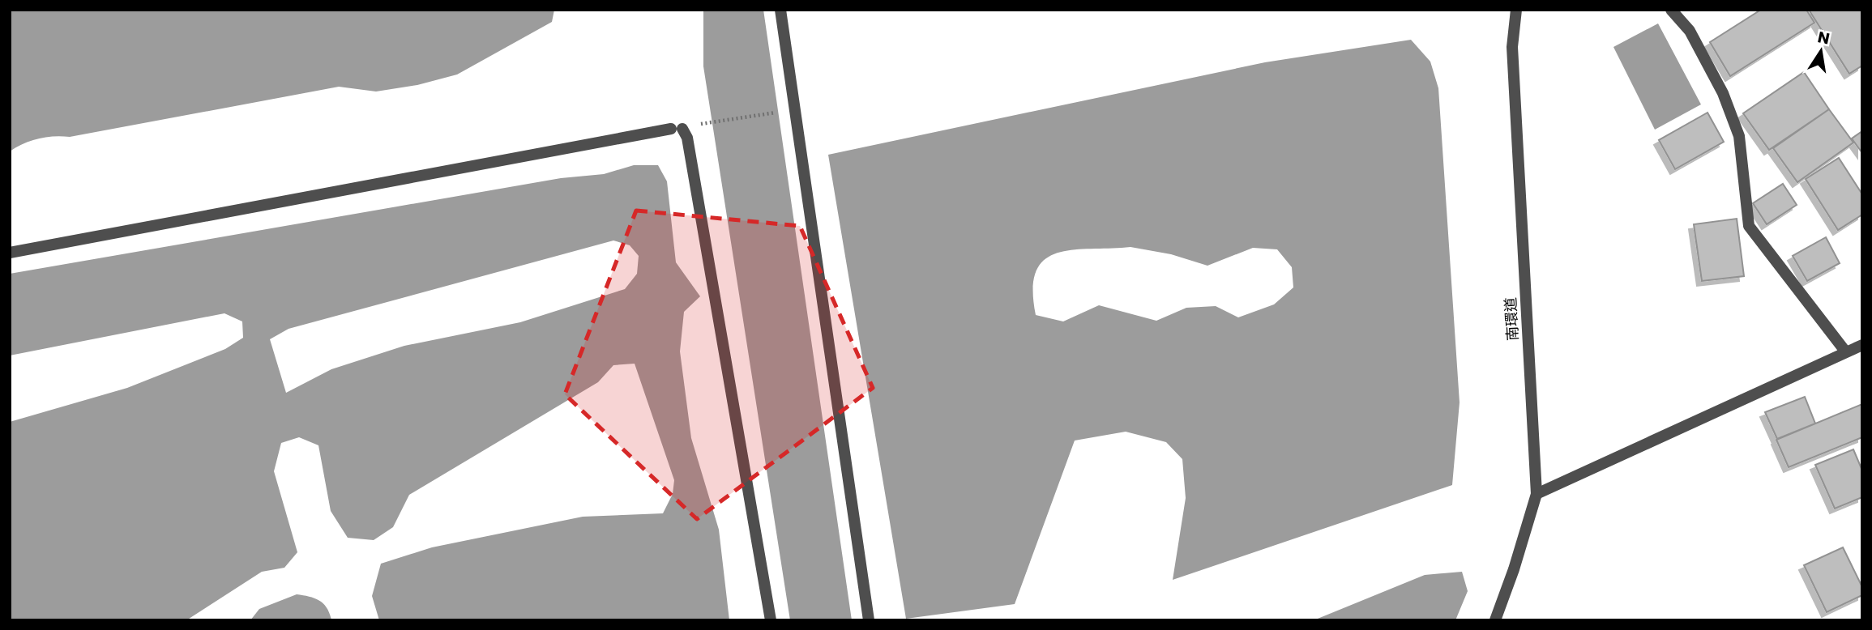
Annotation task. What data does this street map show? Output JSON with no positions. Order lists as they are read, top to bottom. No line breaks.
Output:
{"streets":{"street":["南環道"]},"north":"top"}
